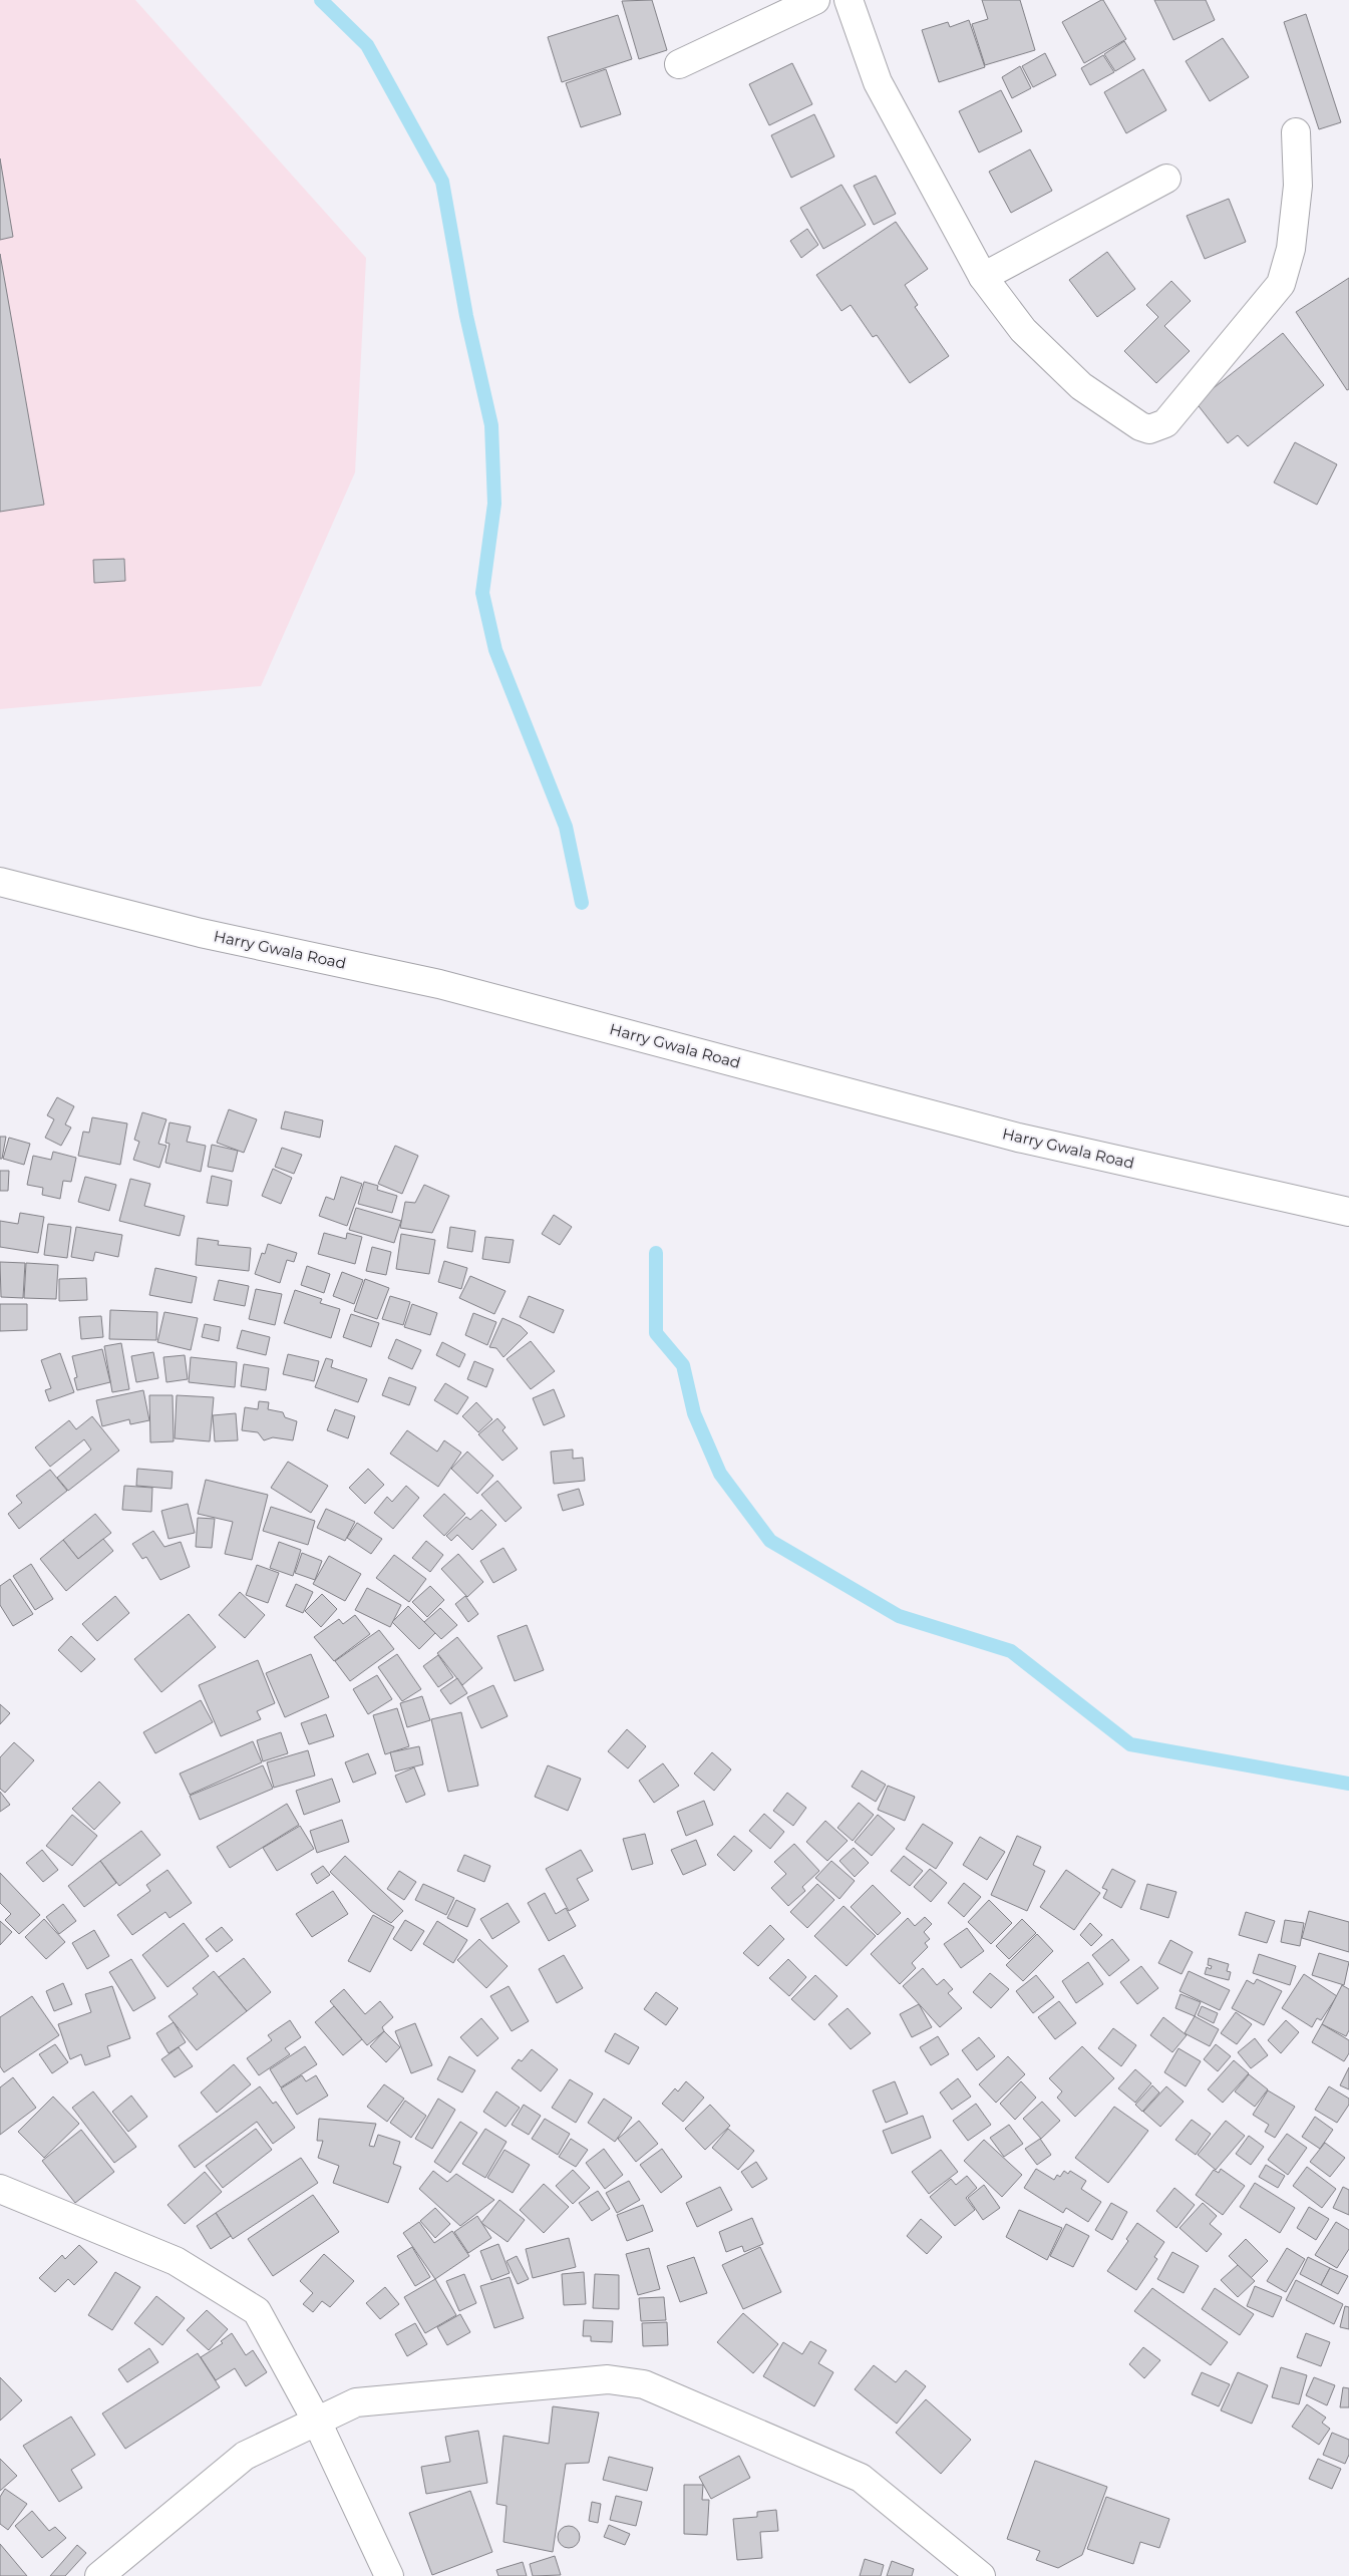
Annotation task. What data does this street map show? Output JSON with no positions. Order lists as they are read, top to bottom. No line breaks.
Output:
{"streets":{"street":["Harry Gwala Road"]}}
